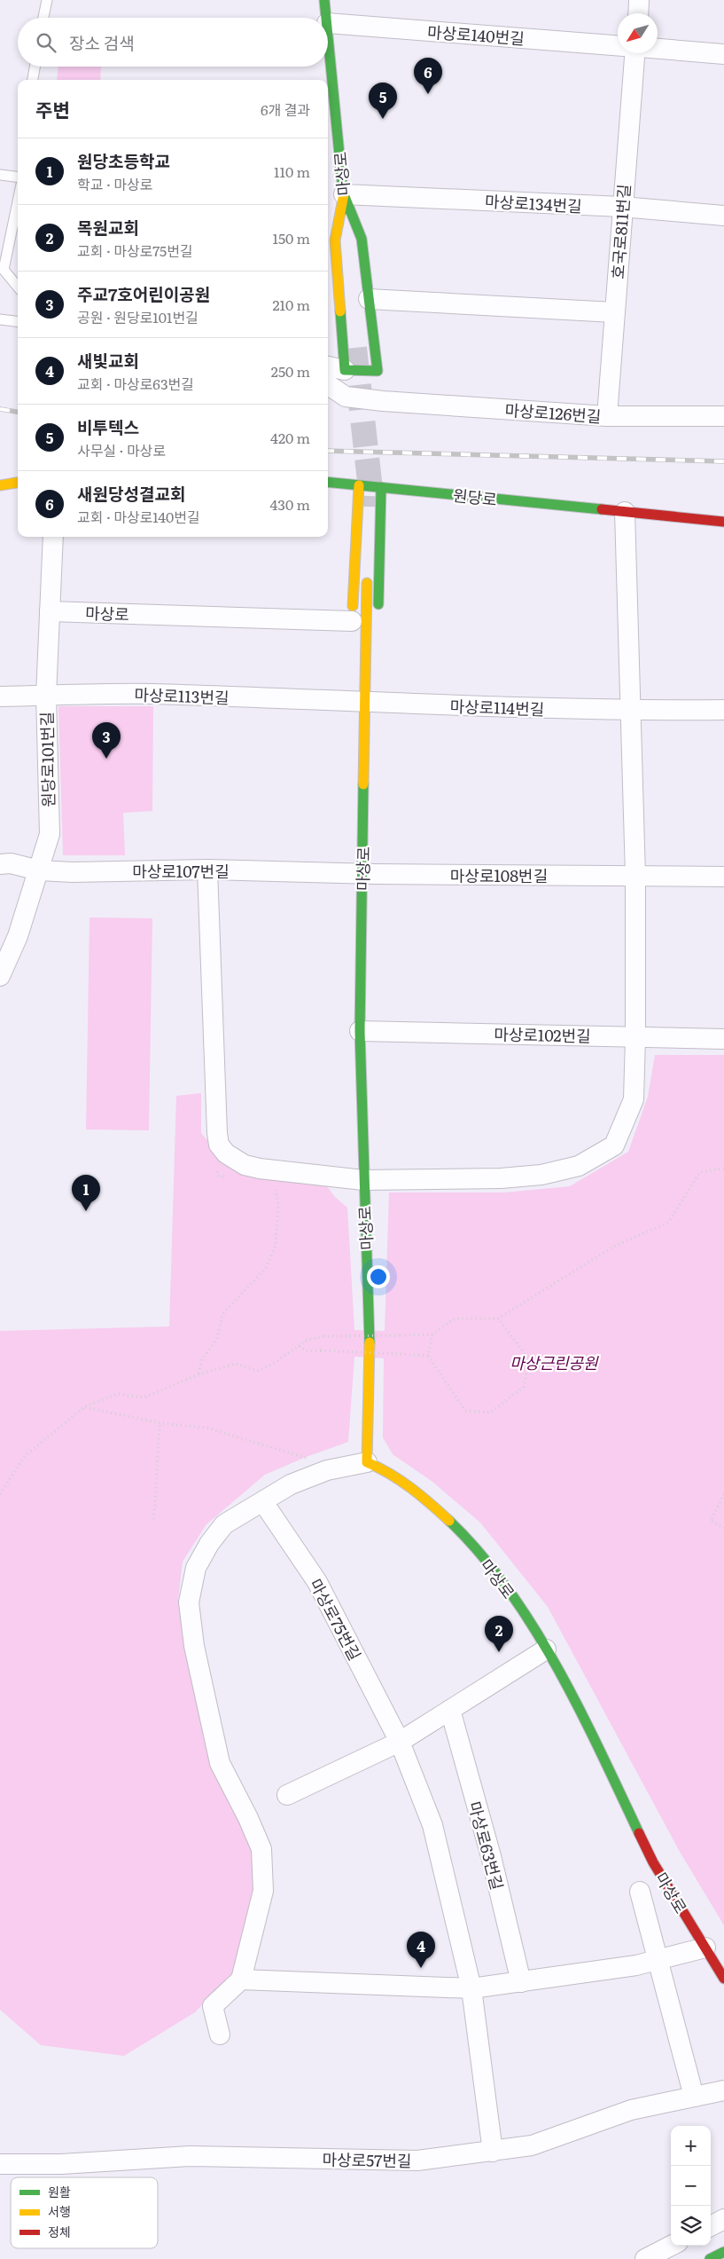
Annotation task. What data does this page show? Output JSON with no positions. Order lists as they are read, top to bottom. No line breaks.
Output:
{"streets":{"main road":["마상로","원당로"],"street":["마상로140번길","마상로134번길","호국로811번길","마상로126번길","마상로113번길","마상로114번길","원당로101번길","마상로107번길","마상로108번길","마상로102번길","마상로75번길","마상로63번길","마상로57번길"]},"crossings":[["마상로","마상로134번길"],["마상로","마상로113번길"],["마상로","마상로114번길"],["마상로","원당로101번길"],["마상로","마상로107번길"],["마상로","마상로108번길"],["마상로","마상로102번길"],["마상로134번길","호국로811번길"],["호국로811번길","마상로126번길"],["마상로113번길","마상로114번길"],["마상로113번길","원당로101번길"],["원당로101번길","마상로107번길"],["마상로107번길","마상로108번길"]],"parks":["마상근린공원"],"legend":["원활","서행","정체"],"north":"bottom left","page":{"search":"장소 검색","pins":["6","5","3","1","2","4"],"heading":["주변","6개 결과"],"list":[{"mark":"1","name":"원당초등학교","note":"학교 · 마상로","value":"110 m"},{"mark":"2","name":"목원교회","note":"교회 · 마상로75번길","value":"150 m"},{"mark":"3","name":"주교7호어린이공원","note":"공원 · 원당로101번길","value":"210 m"},{"mark":"4","name":"새빛교회","note":"교회 · 마상로63번길","value":"250 m"},{"mark":"5","name":"비투텍스","note":"사무실 · 마상로","value":"420 m"},{"mark":"6","name":"새원당성결교회","note":"교회 · 마상로140번길","value":"430 m"}],"map_buttons":["+","−"]}}
